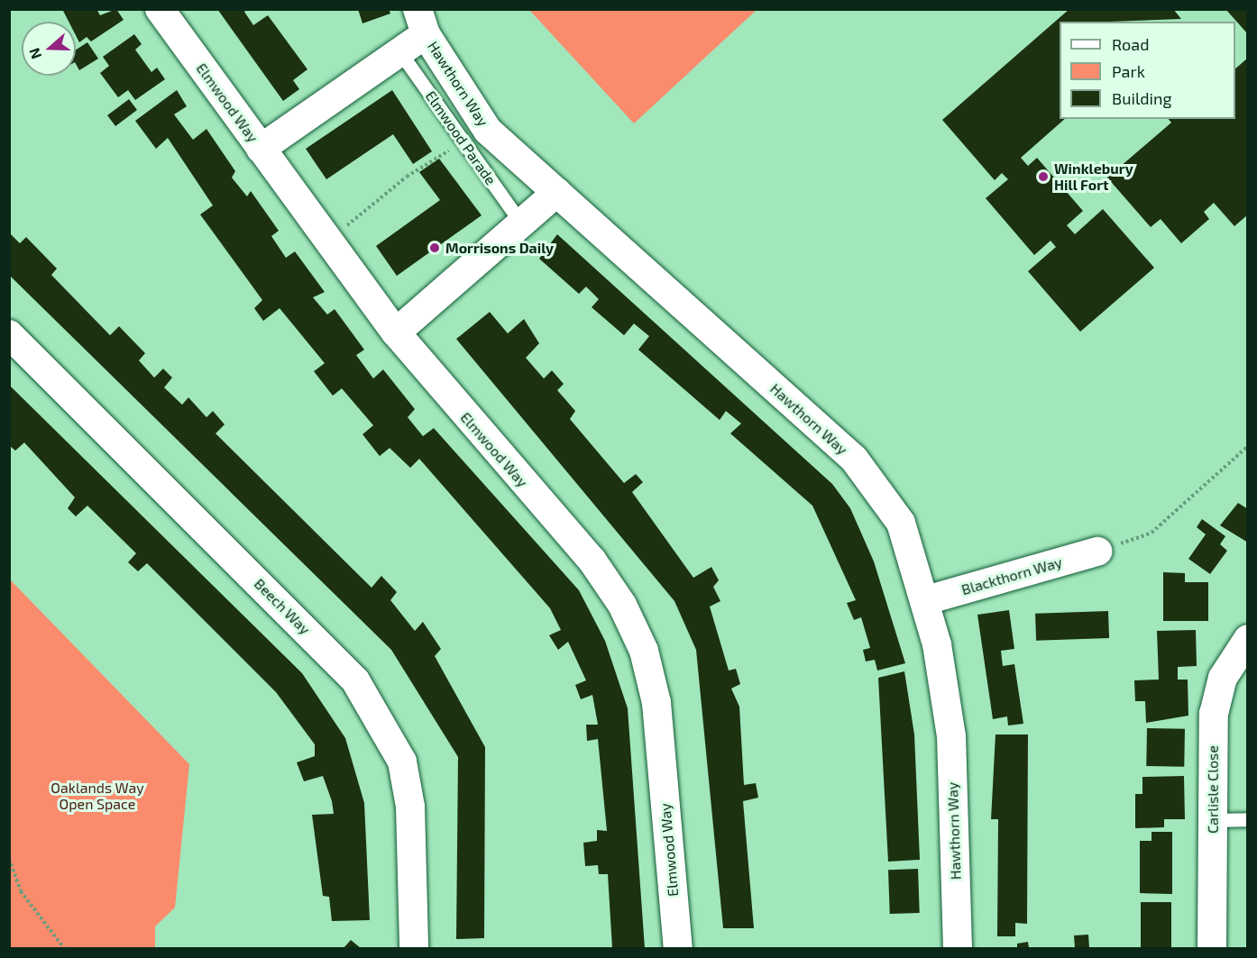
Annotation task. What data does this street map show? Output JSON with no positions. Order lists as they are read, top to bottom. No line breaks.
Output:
{"streets":{"street":["Hawthorn Way","Elmwood Way","Blackthorn Way","Beech Way","Carlisle Close"],"lane":["Elmwood Parade"]},"crossings":[["Hawthorn Way","Blackthorn Way"]],"parks":["Oaklands Way Open Space"],"places":["Winklebury Hill Fort","Morrisons Daily"],"legend":["Road","Park","Building"],"north":"left"}
